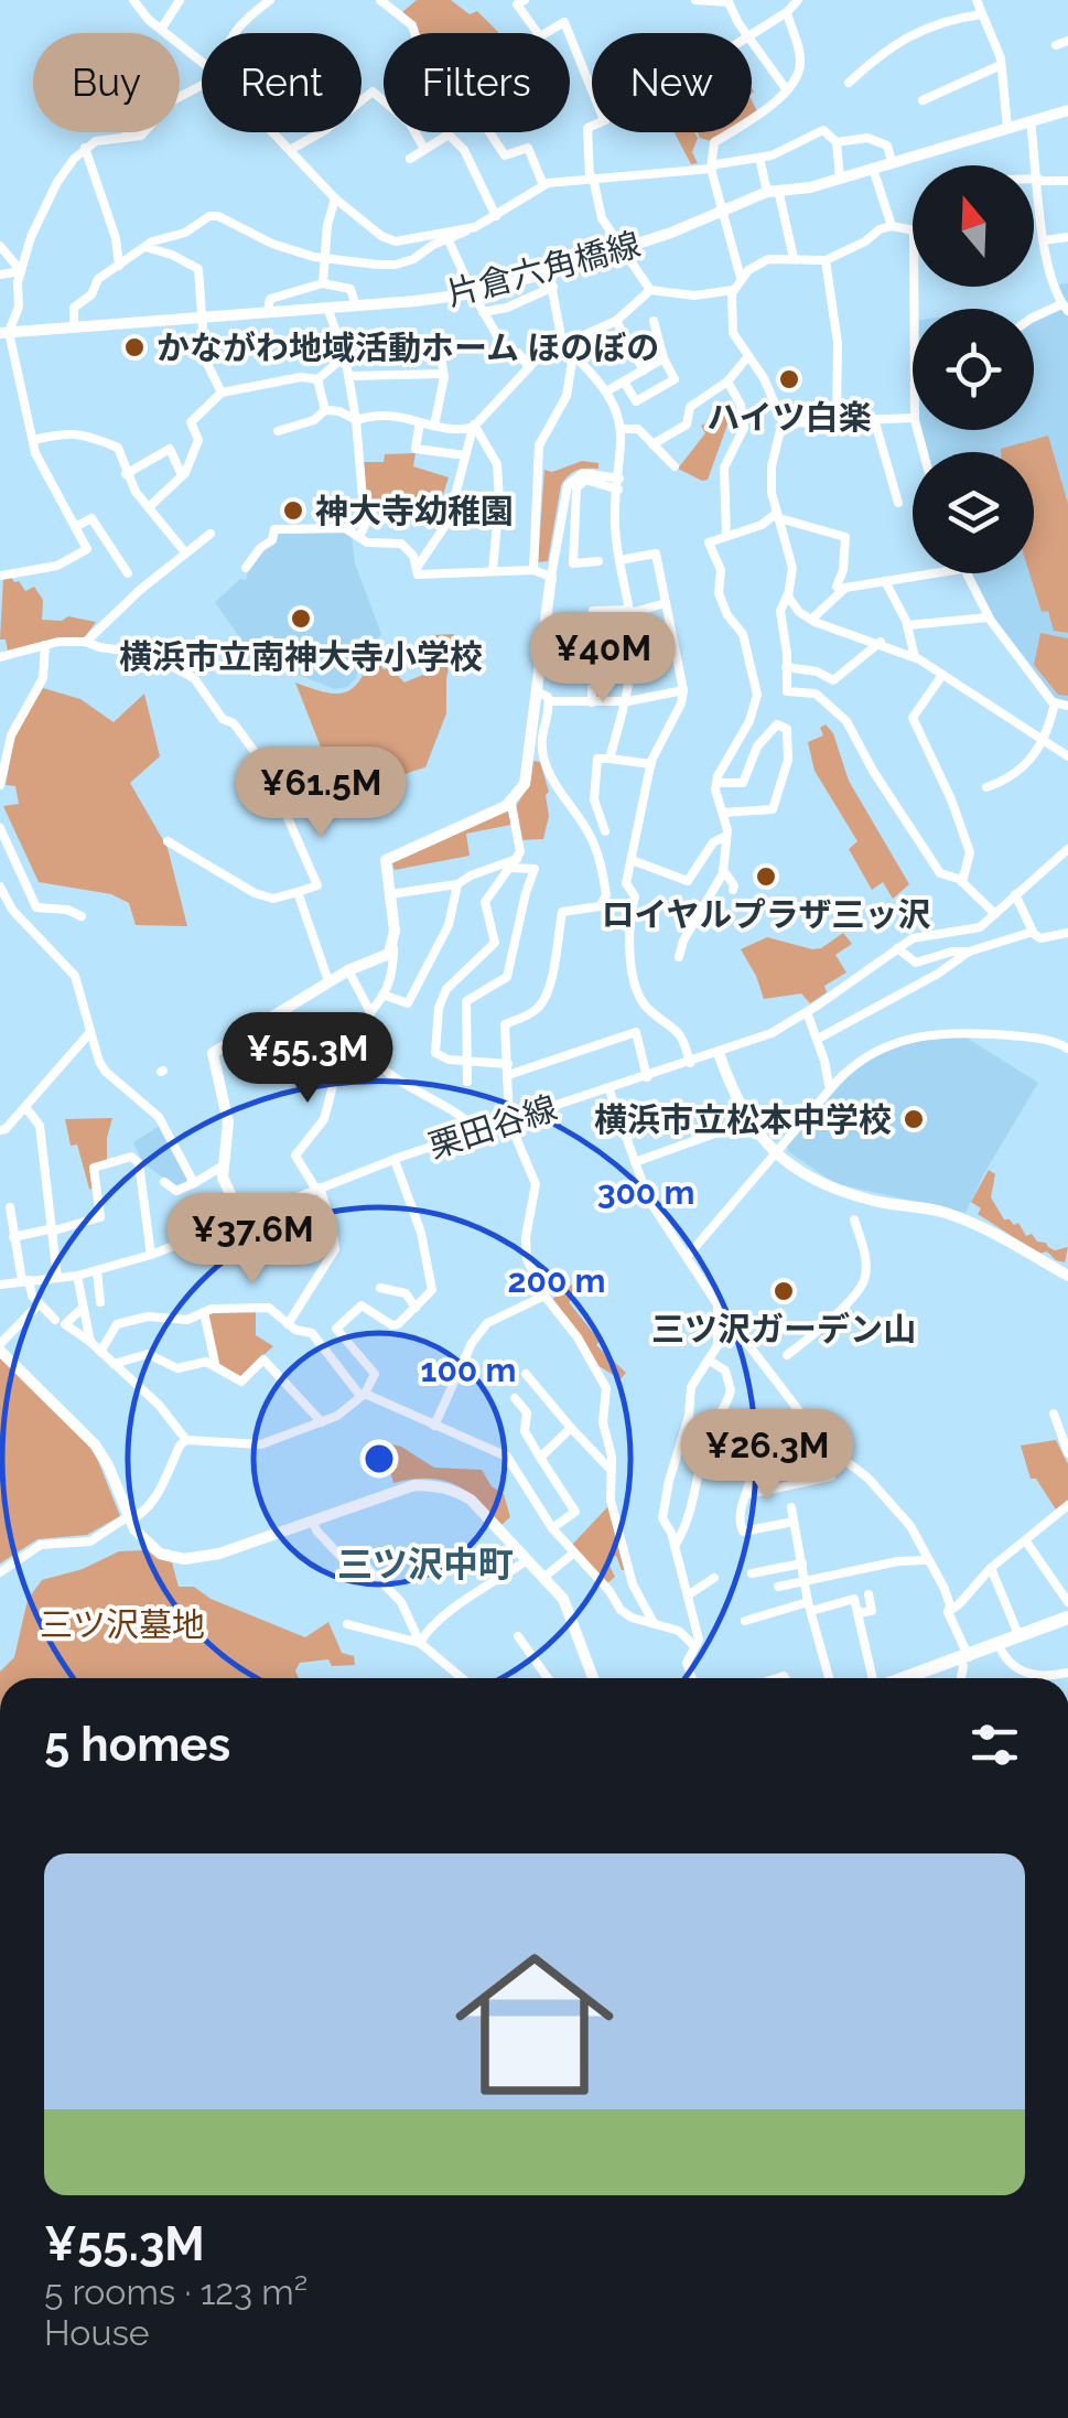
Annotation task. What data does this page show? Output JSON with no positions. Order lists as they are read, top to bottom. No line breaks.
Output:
{"streets":{"street":["片倉六角橋線","栗田谷線"]},"districts":["三ツ沢中町"],"parks":["三ツ沢墓地"],"places":["かながわ地域活動ホーム ほのぼの","ハイツ白楽","神大寺幼稚園","横浜市立南神大寺小学校","ロイヤルプラザ三ッ沢","横浜市立松本中学校","三ツ沢ガーデン山"],"north":"top","page":{"chip":["Buy","Rent","Filters","New"],"price":["¥40M","¥61.5M","¥55.3M","¥37.6M","¥26.3M"],"heading":"5 homes","list":[{"name":"¥55.3M","note":"5 rooms · 123 m² · House"}]},"rings":["300 m","200 m","100 m"]}
